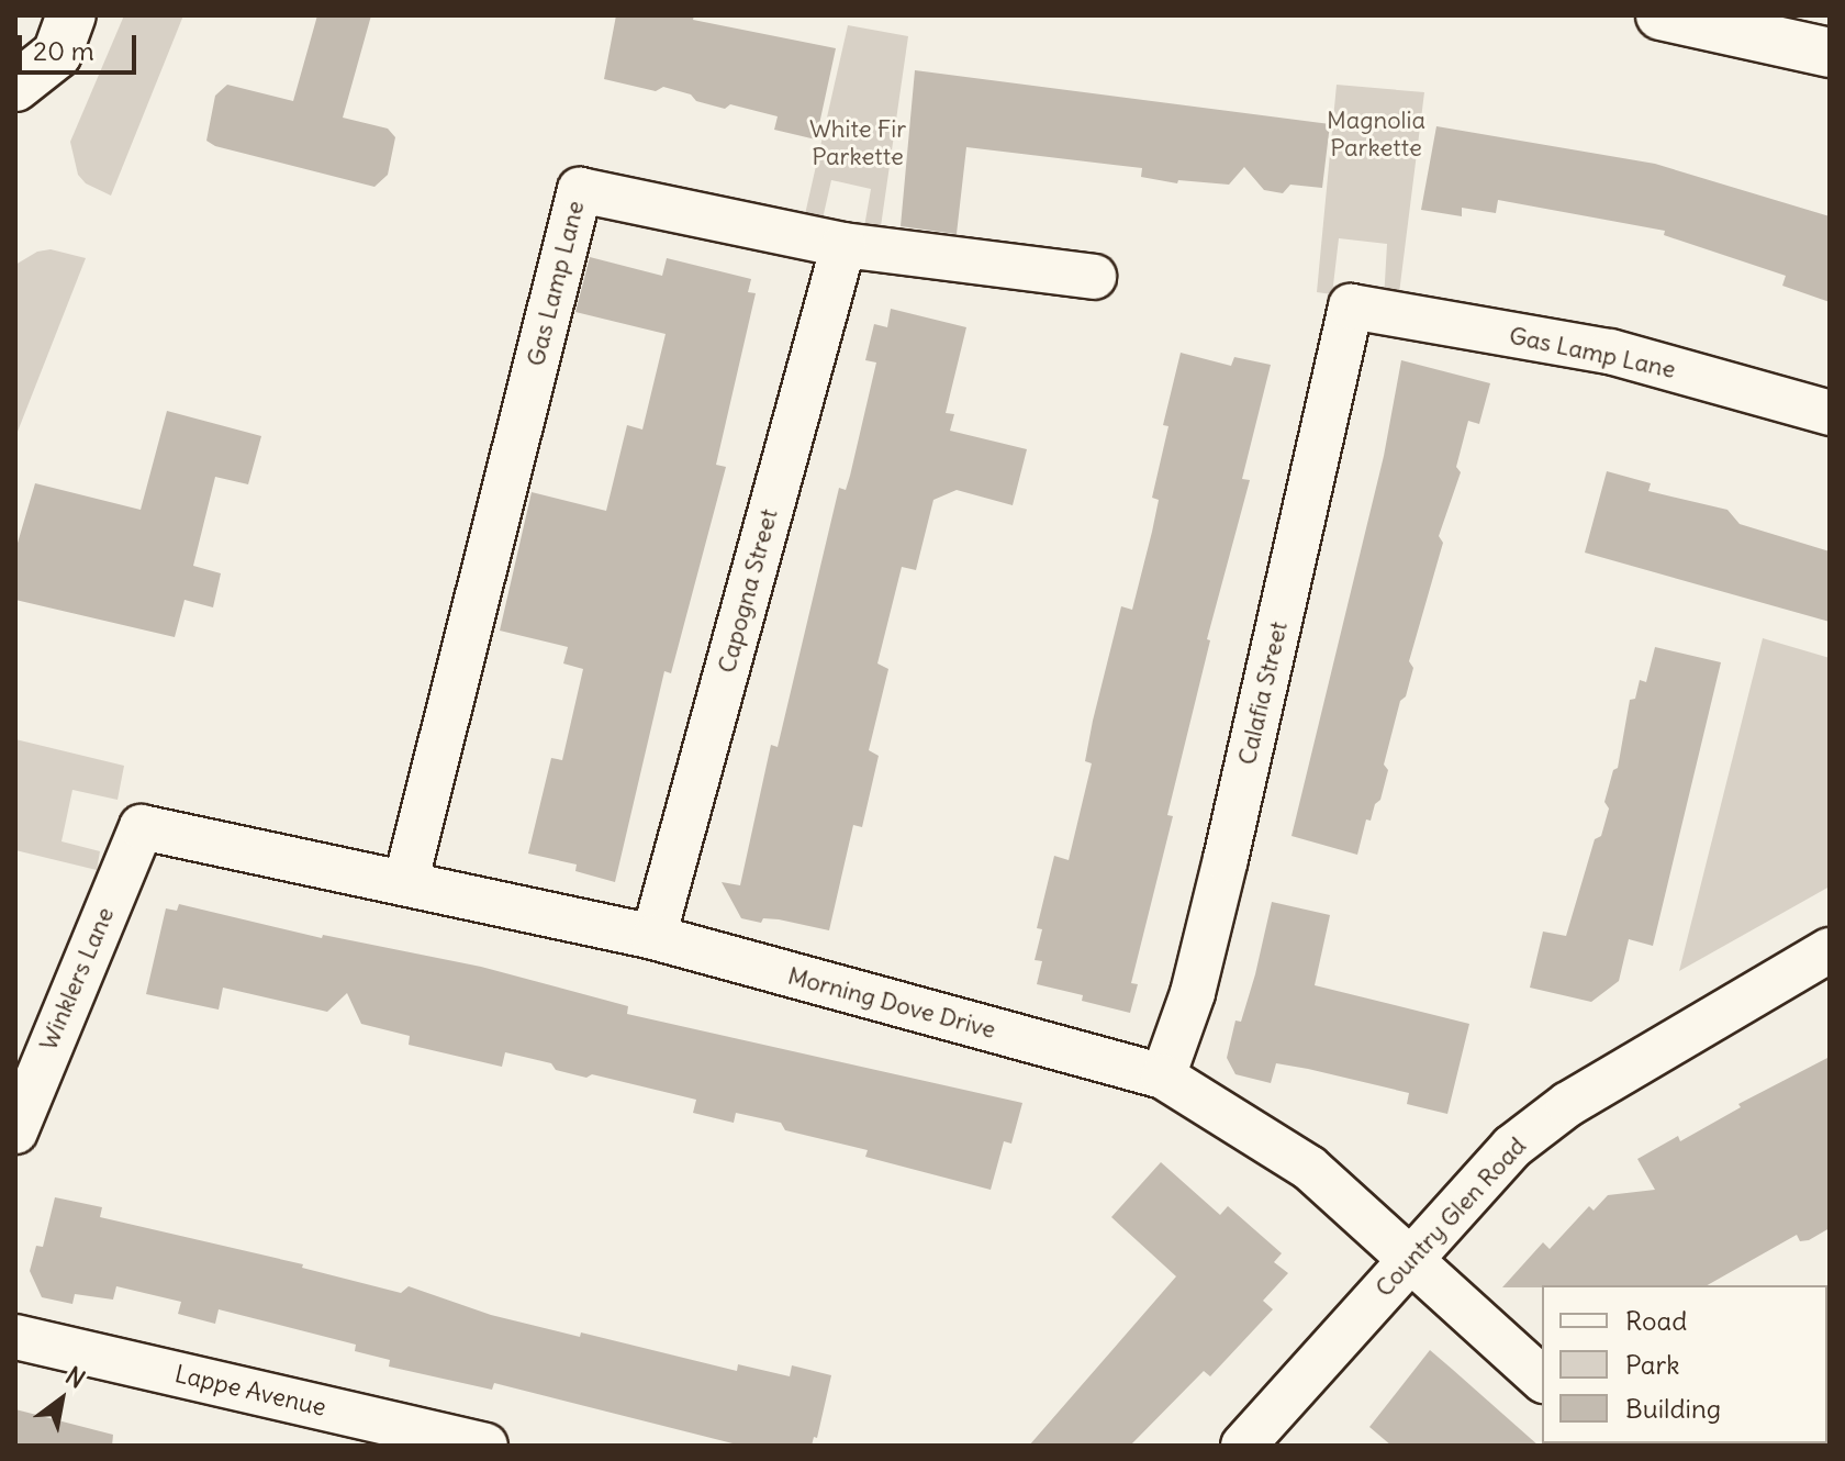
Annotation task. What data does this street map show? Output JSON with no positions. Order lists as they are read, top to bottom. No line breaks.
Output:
{"streets":{"street":["Gas Lamp Lane","Capogna Street","Calafia Street","Winklers Lane","Morning Dove Drive","Country Glen Road","Lappe Avenue"]},"crossings":[["Gas Lamp Lane","Capogna Street"],["Gas Lamp Lane","Calafia Street"],["Gas Lamp Lane","Morning Dove Drive"],["Capogna Street","Morning Dove Drive"],["Calafia Street","Morning Dove Drive"],["Winklers Lane","Morning Dove Drive"],["Morning Dove Drive","Country Glen Road"]],"parks":["Magnolia Parkette","White Fir Parkette"],"legend":["Road","Park","Building"],"scale_bar":"20 m","north":"top right"}
